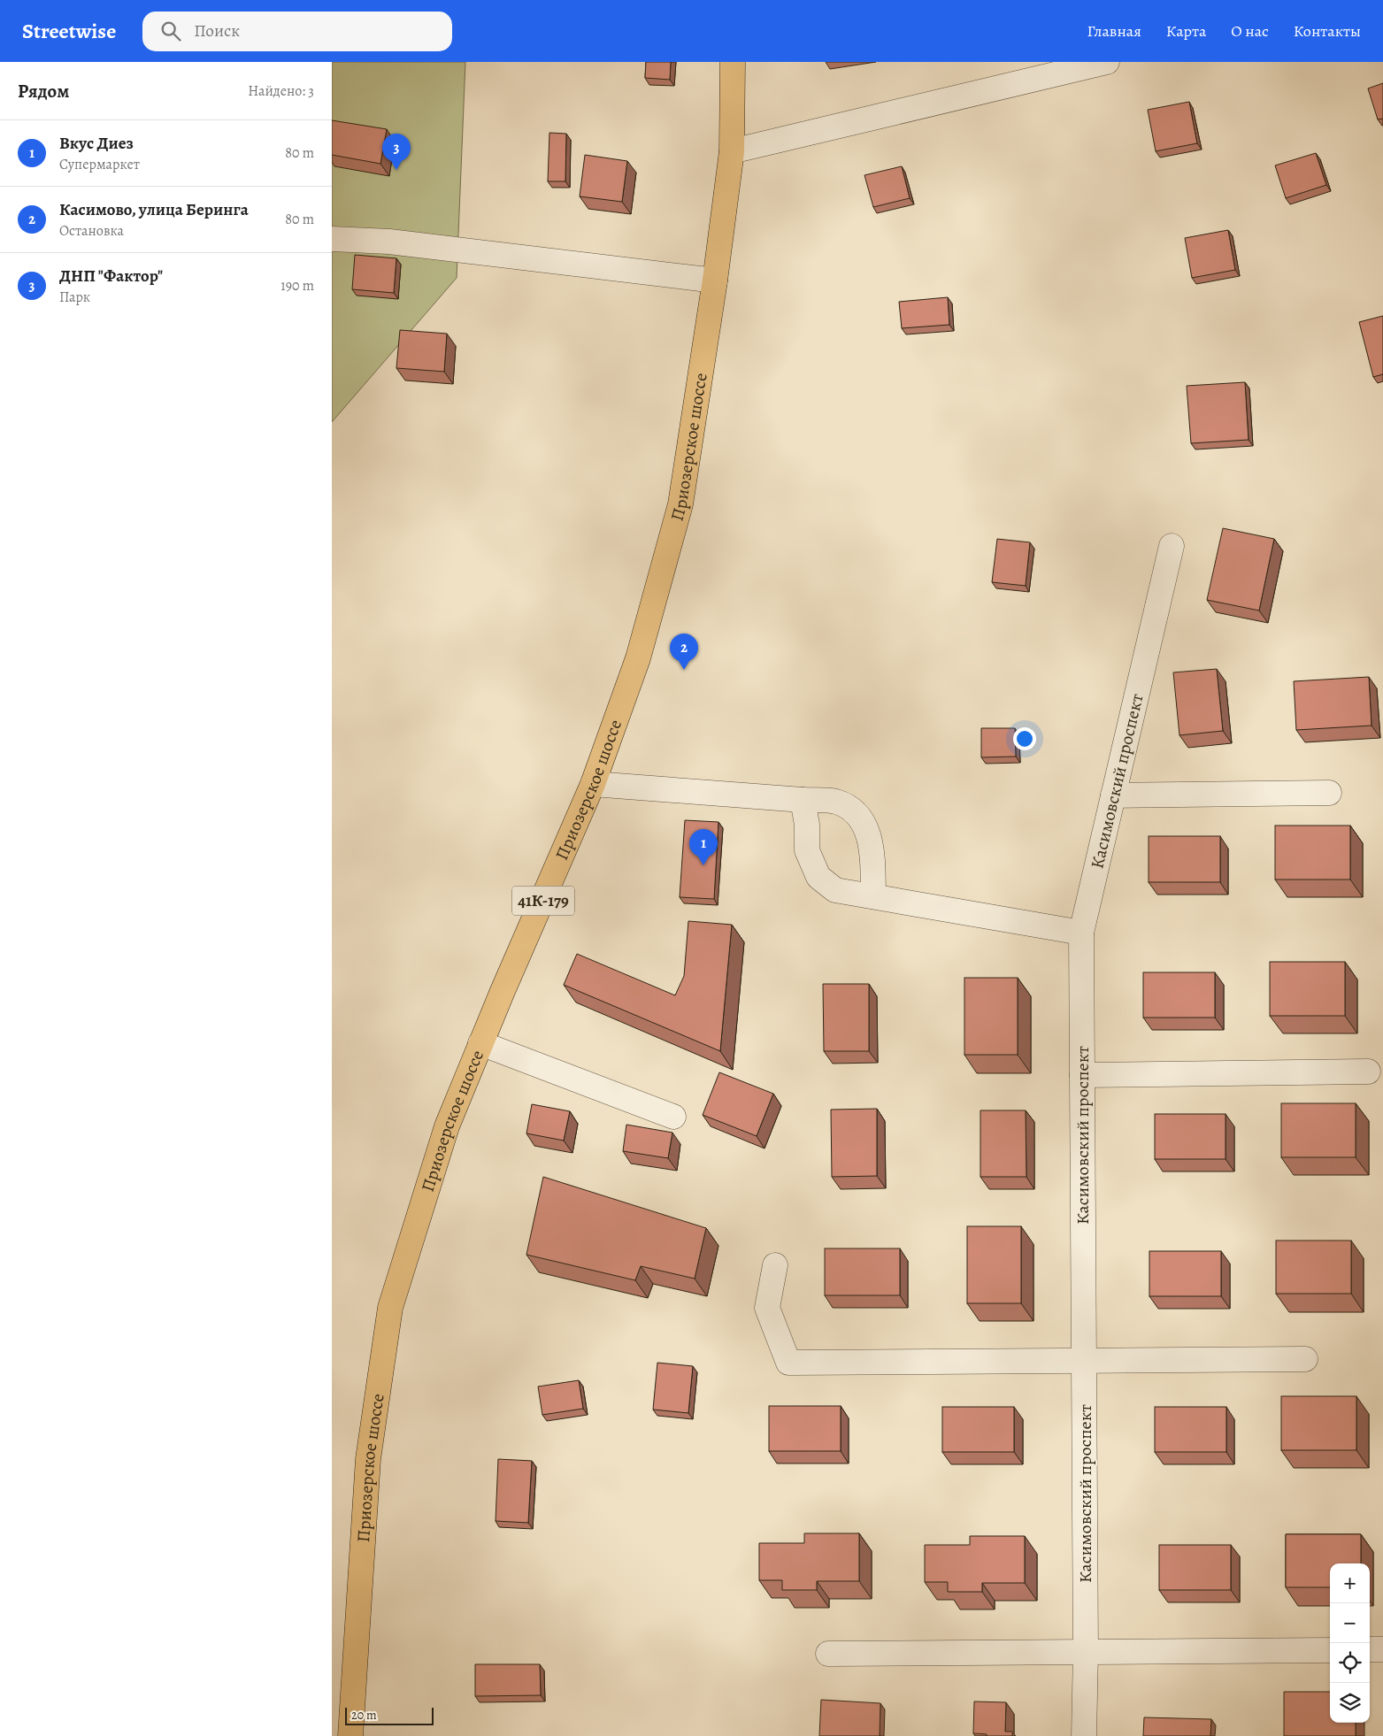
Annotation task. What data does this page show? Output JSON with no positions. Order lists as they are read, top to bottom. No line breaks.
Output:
{"streets":{"main road":["Приозерское шоссе","41К-179"],"street":["Касимовский проспект"]},"scale_bar":"20 m","page":{"header":"Streetwise","search":"Поиск","nav":["Главная","Карта","О нас","Контакты"],"heading":["Рядом","Найдено: 3"],"list":[{"mark":"1","name":"Вкус Диез","note":"Супермаркет","value":"80 m"},{"mark":"2","name":"Касимово, улица Беринга","note":"Остановка","value":"80 m"},{"mark":"3","name":"ДНП \"Фактор\"","note":"Парк","value":"190 m"}],"pins":["3","2","1"],"map_buttons":["+","−"],"scale":"20 m"}}
